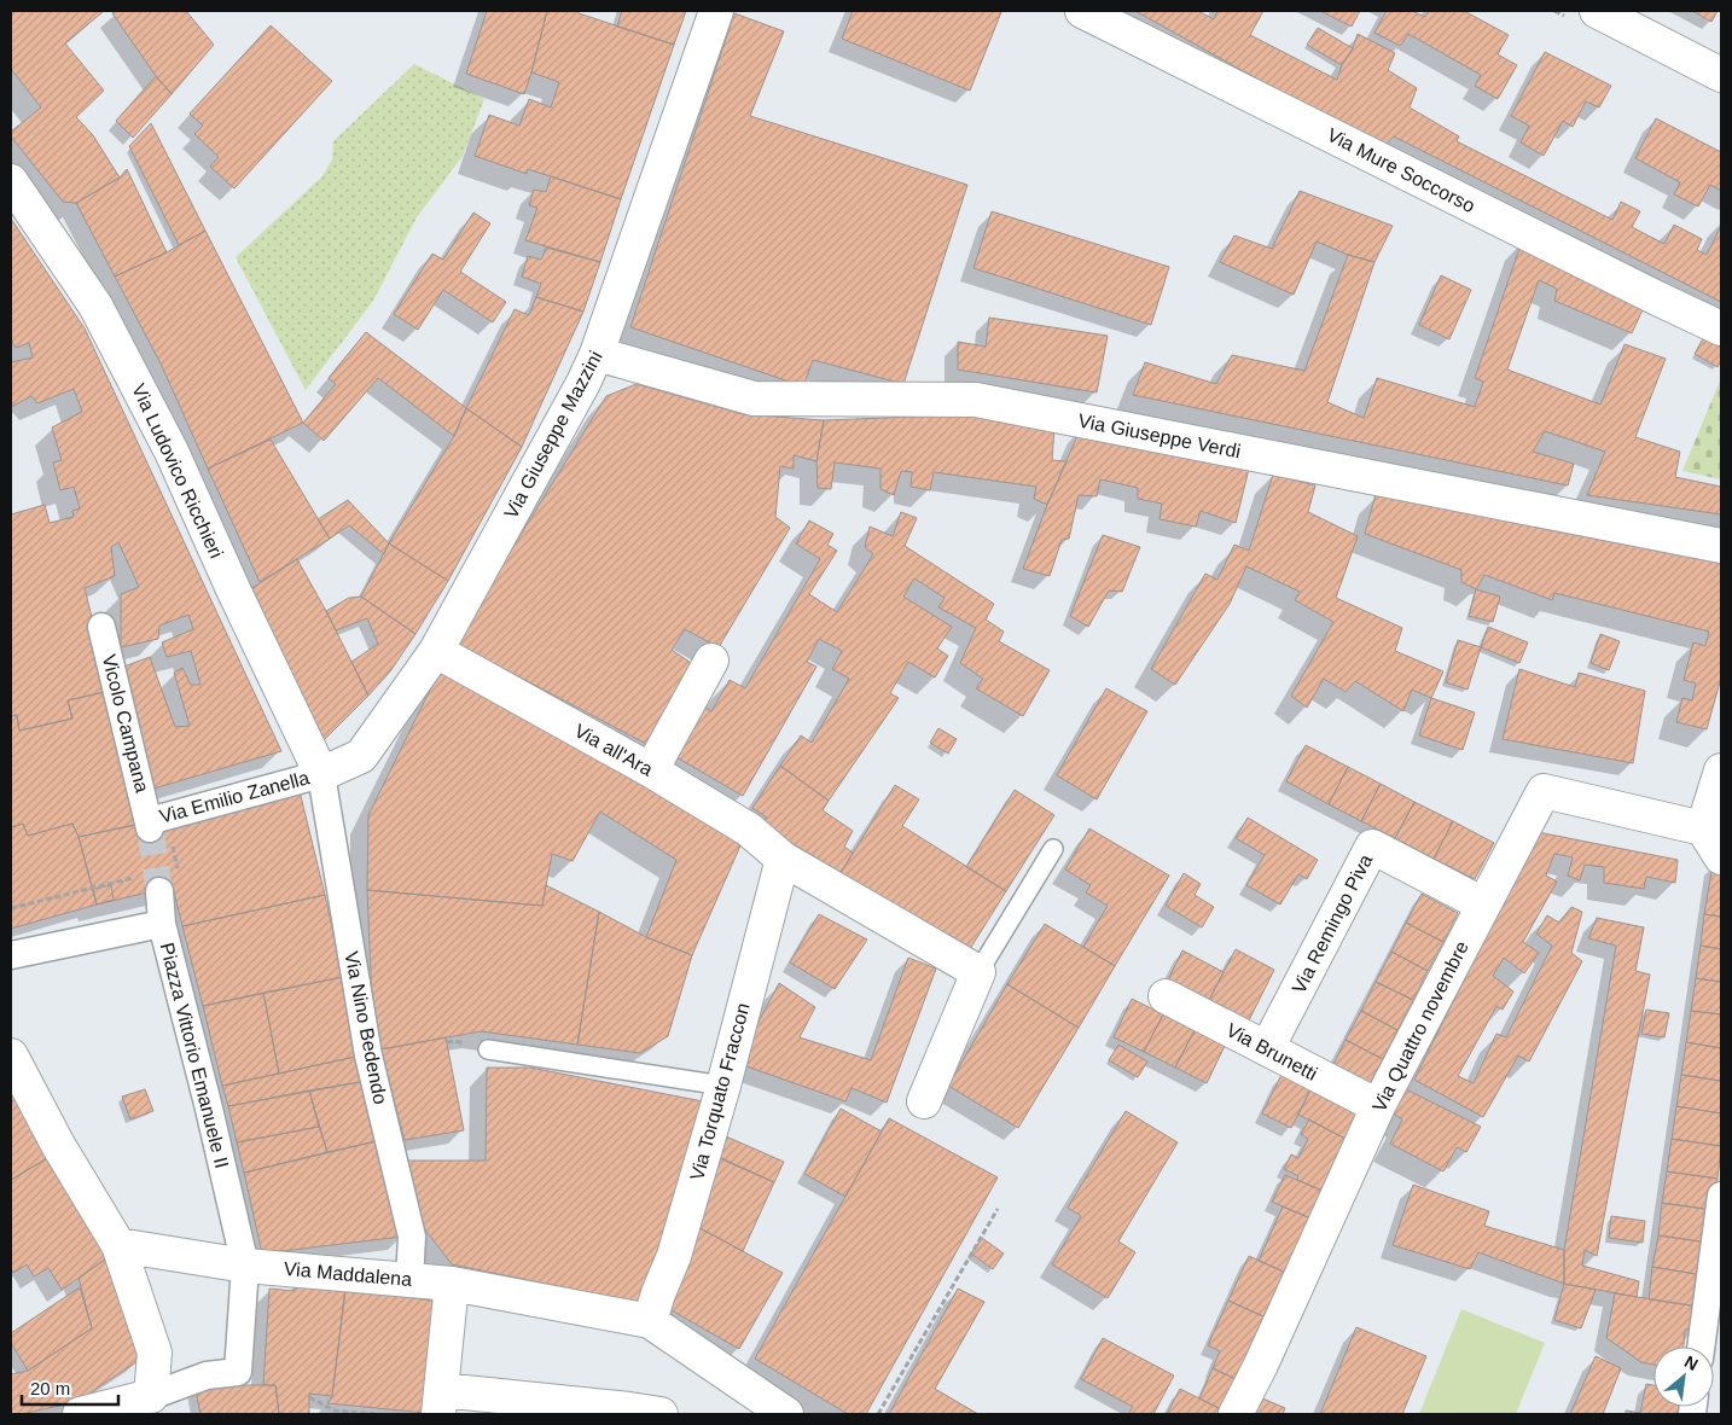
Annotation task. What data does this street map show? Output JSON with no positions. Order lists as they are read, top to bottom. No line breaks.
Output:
{"streets":{"street":["Via Mure Soccorso","Via Giuseppe Mazzini","Via Giuseppe Verdi","Via Ludovico Ricchieri","Vicolo Campana","Via all'Ara","Via Emilio Zanella","Via Remingo Piva","Via Quattro novembre","Via Nino Bedendo","Via Brunetti","Piazza Vittorio Emanuele II","Via Torquato Fraccon","Via Maddalena"]},"crossings":[["Via Giuseppe Mazzini","Via Giuseppe Verdi"],["Via Giuseppe Mazzini","Via Ludovico Ricchieri"],["Via Giuseppe Mazzini","Via all'Ara"],["Via Giuseppe Mazzini","Via Emilio Zanella"],["Via Giuseppe Mazzini","Via Nino Bedendo"],["Via Ludovico Ricchieri","Via Emilio Zanella"],["Via Ludovico Ricchieri","Via Nino Bedendo"],["Vicolo Campana","Via Emilio Zanella"],["Via all'Ara","Via Torquato Fraccon"],["Via Emilio Zanella","Via Nino Bedendo"],["Via Remingo Piva","Via Quattro novembre"],["Via Remingo Piva","Via Brunetti"],["Via Quattro novembre","Via Brunetti"],["Via Nino Bedendo","Via Maddalena"],["Piazza Vittorio Emanuele II","Via Maddalena"],["Via Torquato Fraccon","Via Maddalena"]],"scale_bar":"20 m","north":"top right"}
